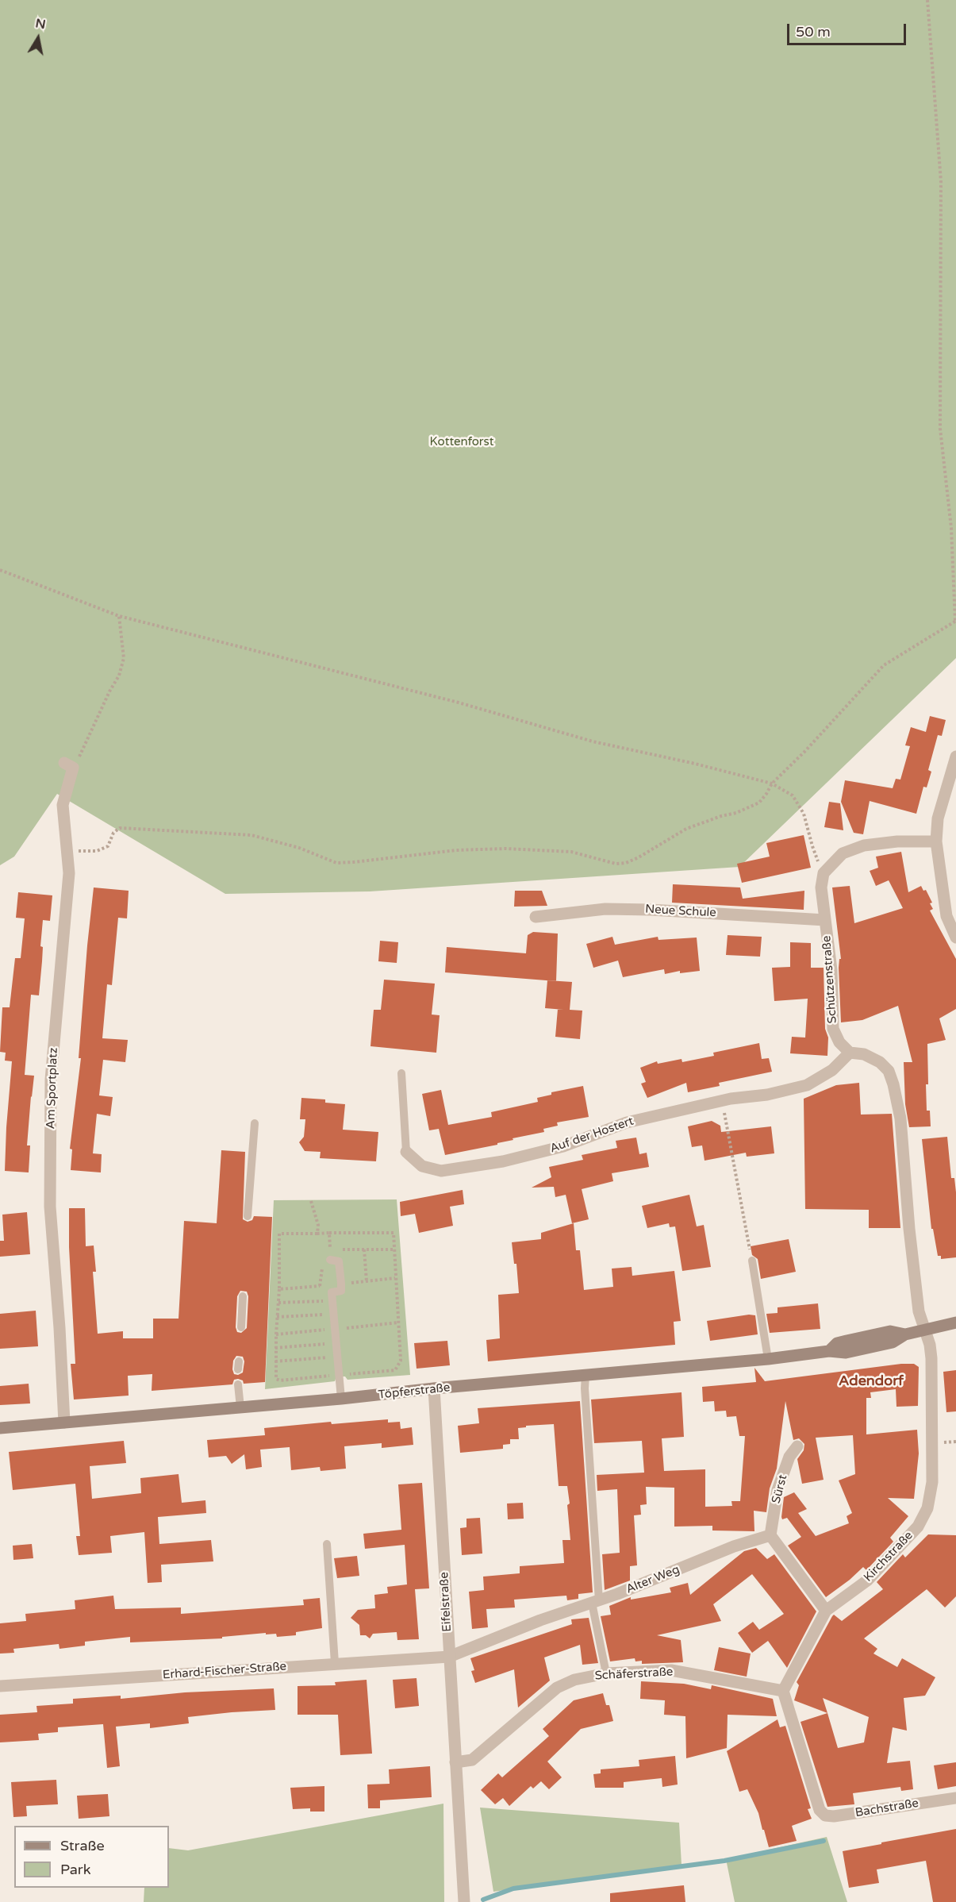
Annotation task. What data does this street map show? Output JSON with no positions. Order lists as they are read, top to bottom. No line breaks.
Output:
{"streets":{"main road":["Töpferstraße"],"street":["Neue Schule","Schützenstraße","Am Sportplatz","Auf der Hostert","Sürst","Kirchstraße","Alter Weg","Eifelstraße","Erhard-Fischer-Straße","Schäferstraße","Bachstraße"]},"crossings":[["Neue Schule","Schützenstraße"],["Schützenstraße","Auf der Hostert"],["Am Sportplatz","Töpferstraße"],["Töpferstraße","Kirchstraße"],["Töpferstraße","Eifelstraße"],["Sürst","Alter Weg"],["Kirchstraße","Schäferstraße"],["Kirchstraße","Bachstraße"],["Alter Weg","Eifelstraße"],["Alter Weg","Erhard-Fischer-Straße"],["Eifelstraße","Erhard-Fischer-Straße"],["Eifelstraße","Schäferstraße"],["Schäferstraße","Bachstraße"]],"districts":["Adendorf"],"parks":["Kottenforst"],"legend":["Straße","Park"],"scale_bar":"50 m","north":"top"}
